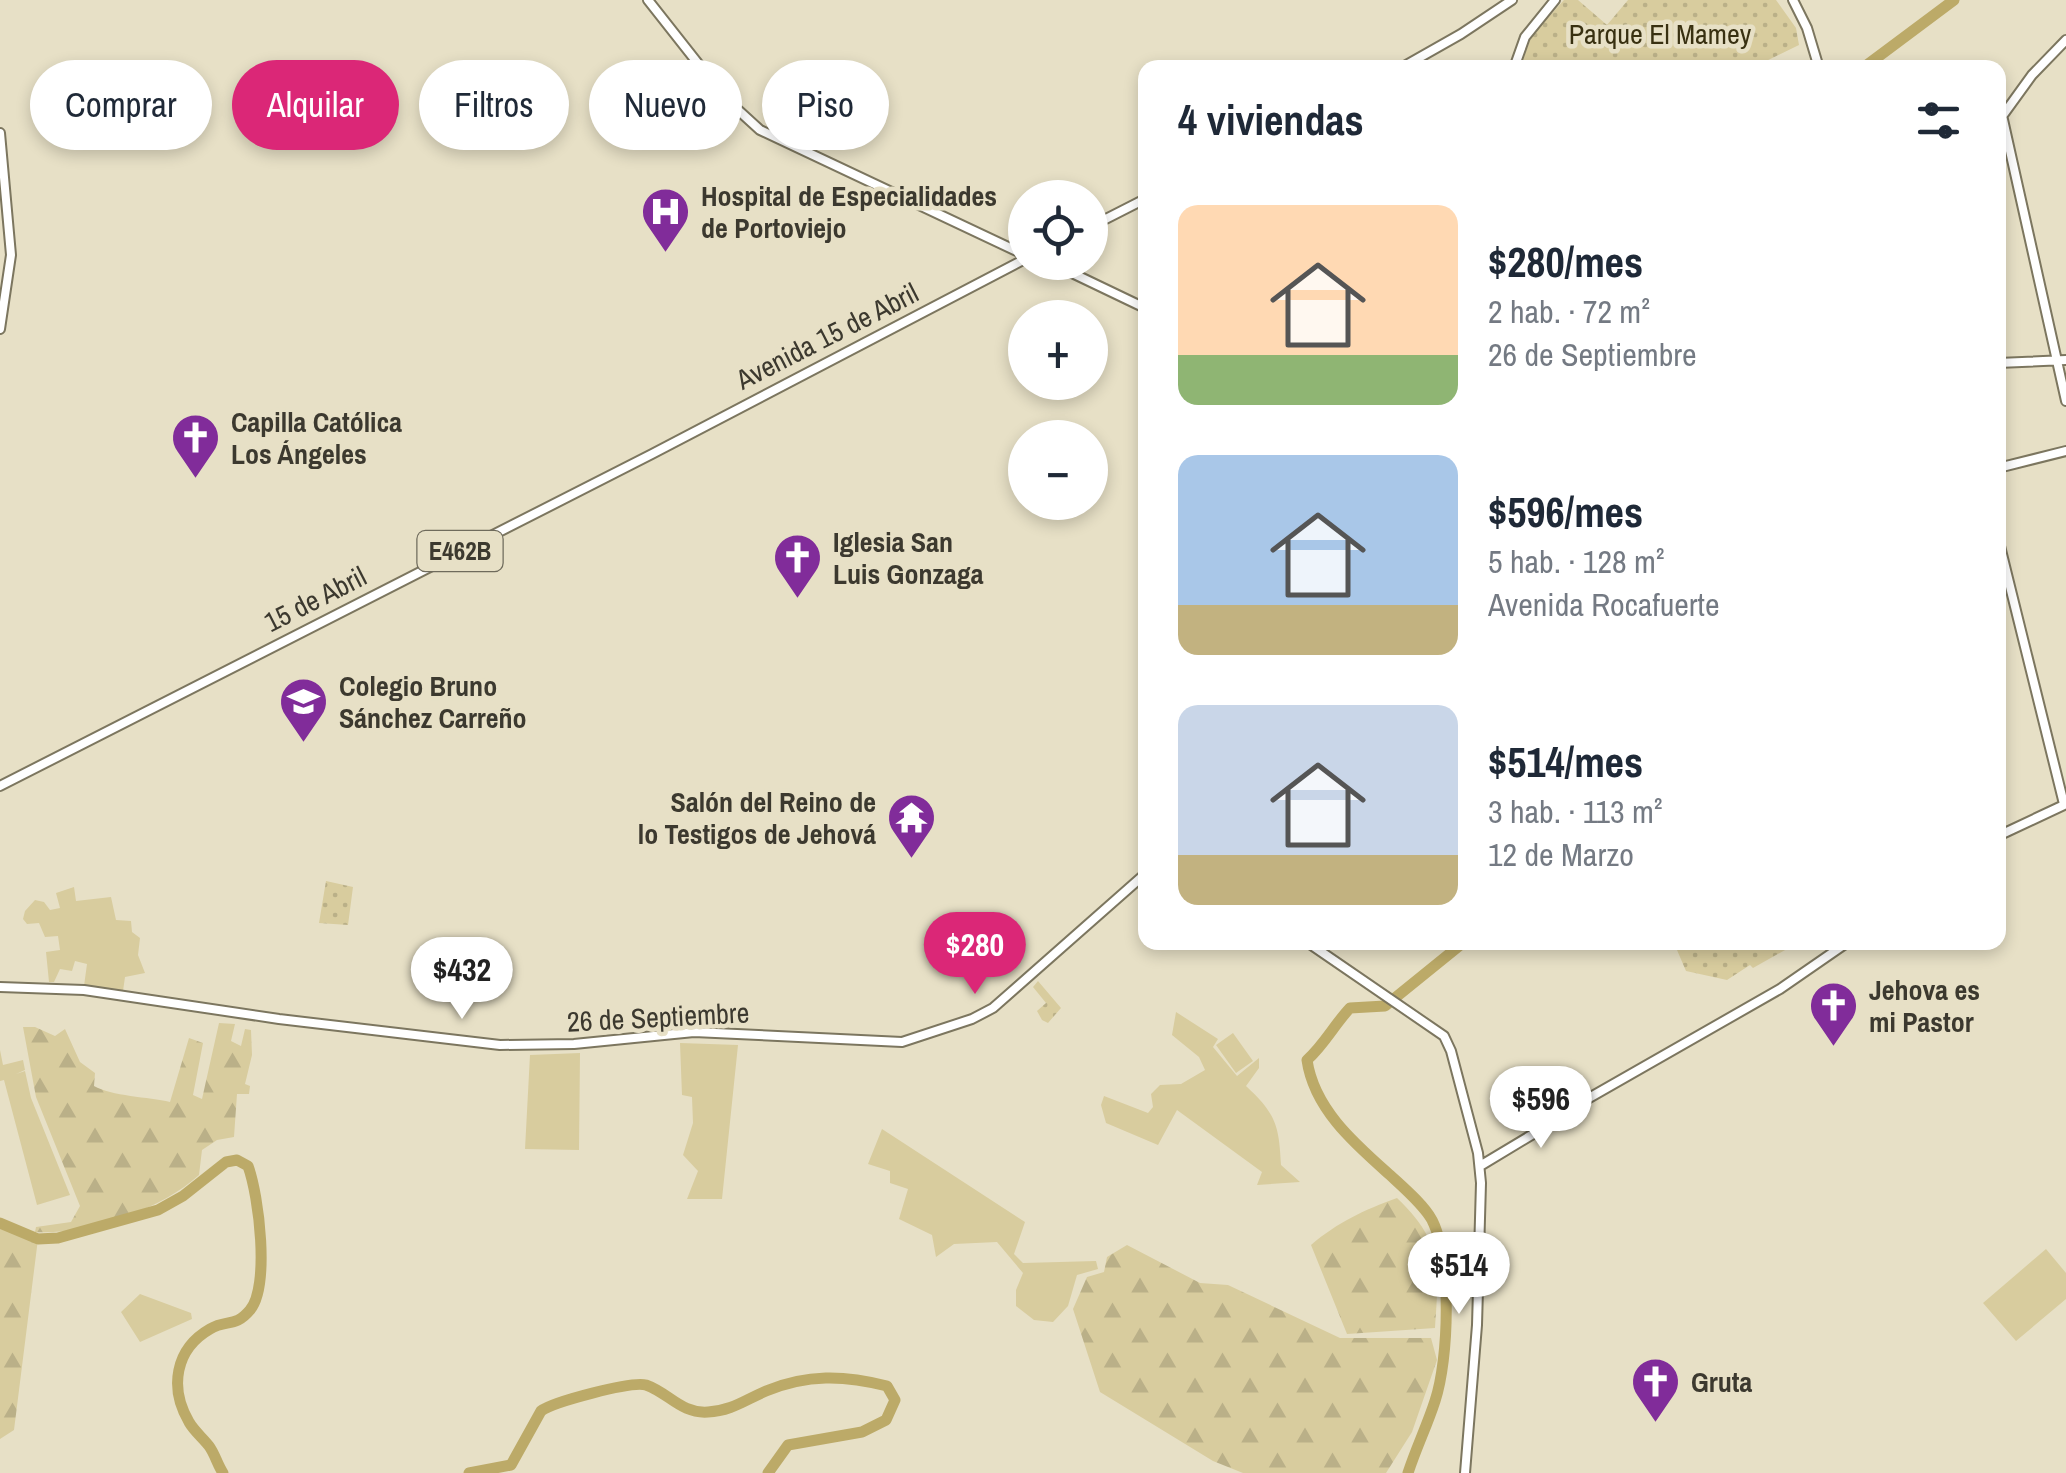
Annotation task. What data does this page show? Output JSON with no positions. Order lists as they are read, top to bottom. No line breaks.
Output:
{"streets":{"street":["Avenida 15 de Abril","E462B","15 de Abril","26 de Septiembre"]},"crossings":[["Avenida 15 de Abril","15 de Abril"]],"parks":["Parque El Mamey"],"places":{"hospital":["Hospital de Especialidades de Portoviejo"],"church":["Capilla Católica Los Ángeles","Iglesia San Luis Gonzaga","Jehova es mi Pastor","Gruta"],"school or university":["Colegio Bruno Sánchez Carreño"],"temple":["Salón del Reino de lo Testigos de Jehová"]},"page":{"chip":["Comprar","Alquilar","Filtros","Nuevo","Piso"],"heading":"4 viviendas","map_buttons":["+","−"],"list":[{"name":"$280/mes","note":"2 hab. · 72 m² · 26 de Septiembre"},{"name":"$596/mes","note":"5 hab. · 128 m² · Avenida Rocafuerte"},{"name":"$514/mes","note":"3 hab. · 113 m² · 12 de Marzo"}],"price":["$280","$432","$596","$514"]}}
